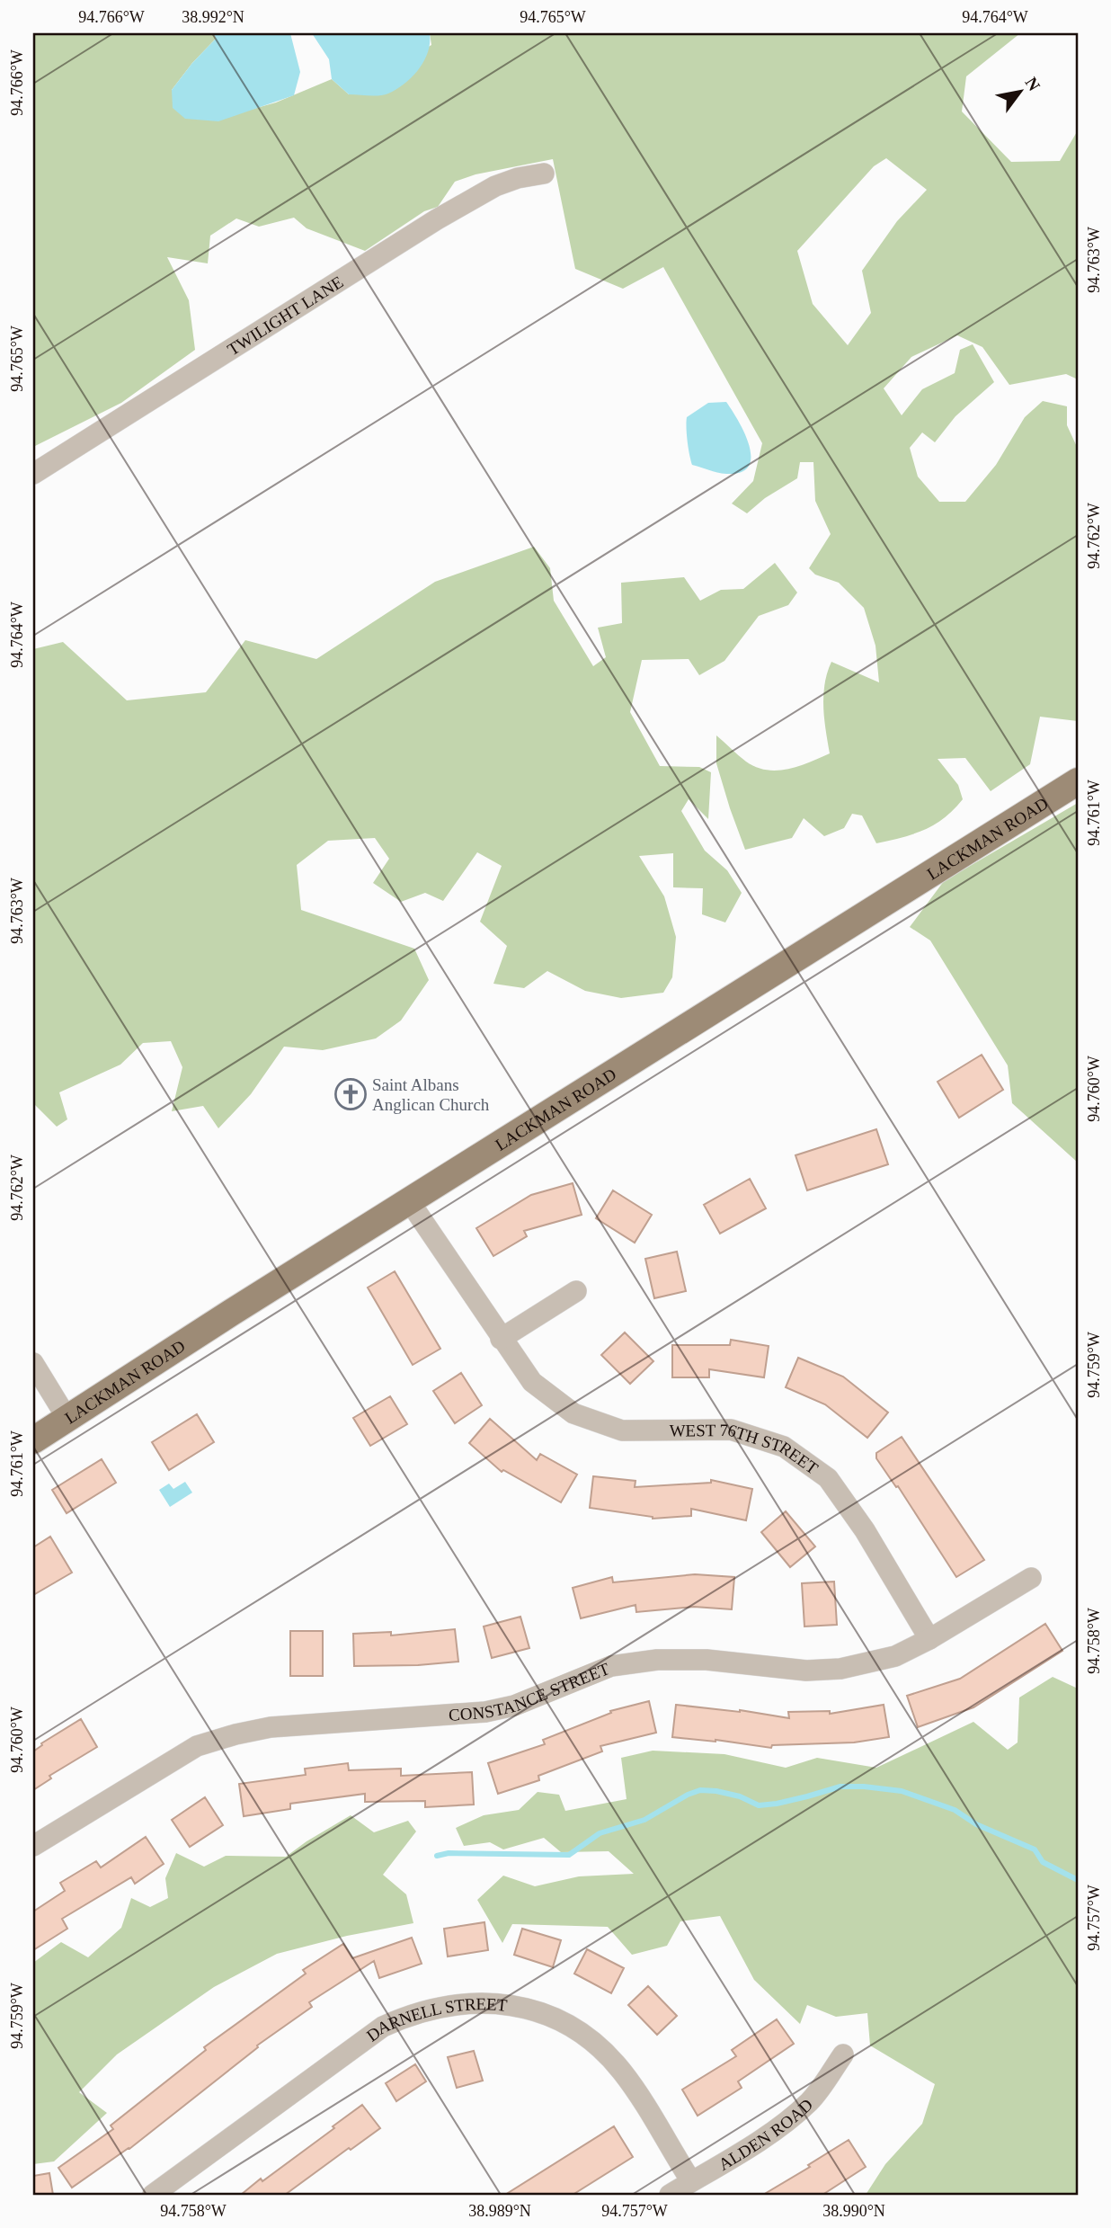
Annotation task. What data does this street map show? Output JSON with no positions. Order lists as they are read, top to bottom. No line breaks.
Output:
{"streets":{"main road":["LACKMAN ROAD"],"street":["TWILIGHT LANE","WEST 76TH STREET","CONSTANCE STREET","DARNELL STREET","ALDEN ROAD"]},"crossings":[["LACKMAN ROAD","WEST 76TH STREET"],["WEST 76TH STREET","CONSTANCE STREET"],["DARNELL STREET","ALDEN ROAD"]],"places":{"church":["Saint Albans Anglican Church"]},"north":"top right","coordinates":["94.766°W","38.992°N","94.765°W","94.764°W","94.763°W","94.762°W","94.761°W","94.760°W","94.759°W","94.758°W","94.757°W","38.989°N","38.990°N"]}
